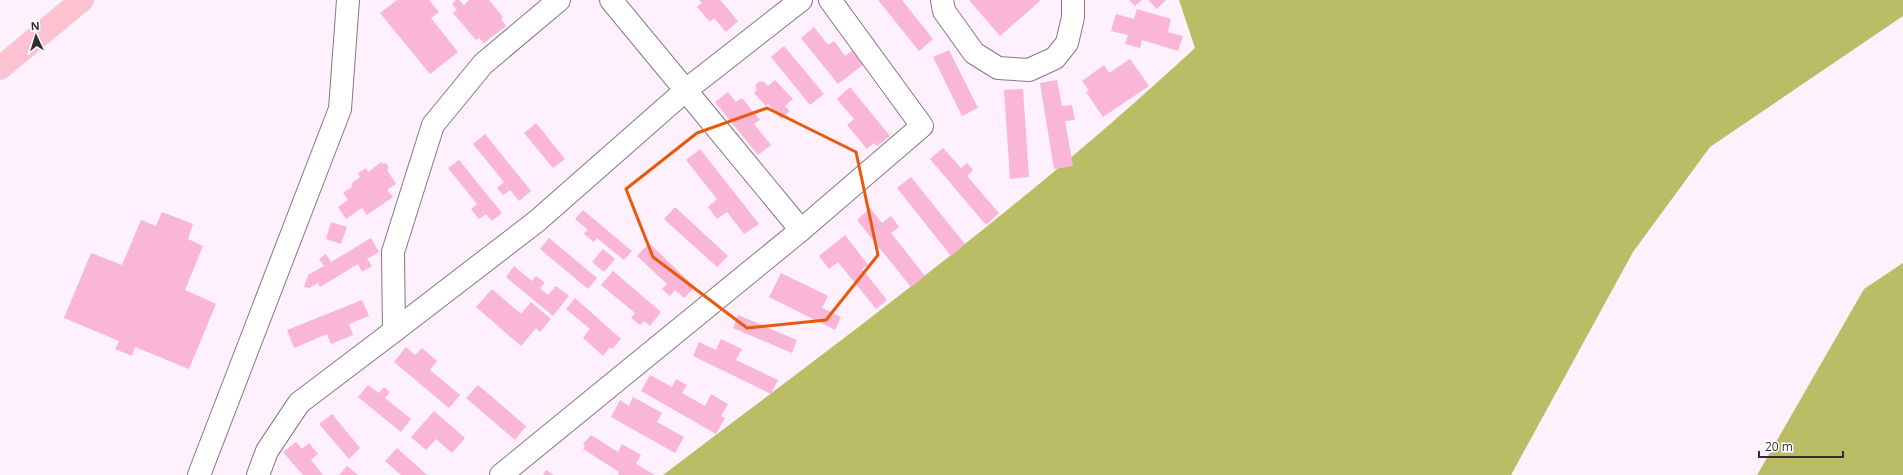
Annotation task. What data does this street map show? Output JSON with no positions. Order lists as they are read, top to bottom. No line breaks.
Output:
{"scale_bar":"20 m","north":"top"}
